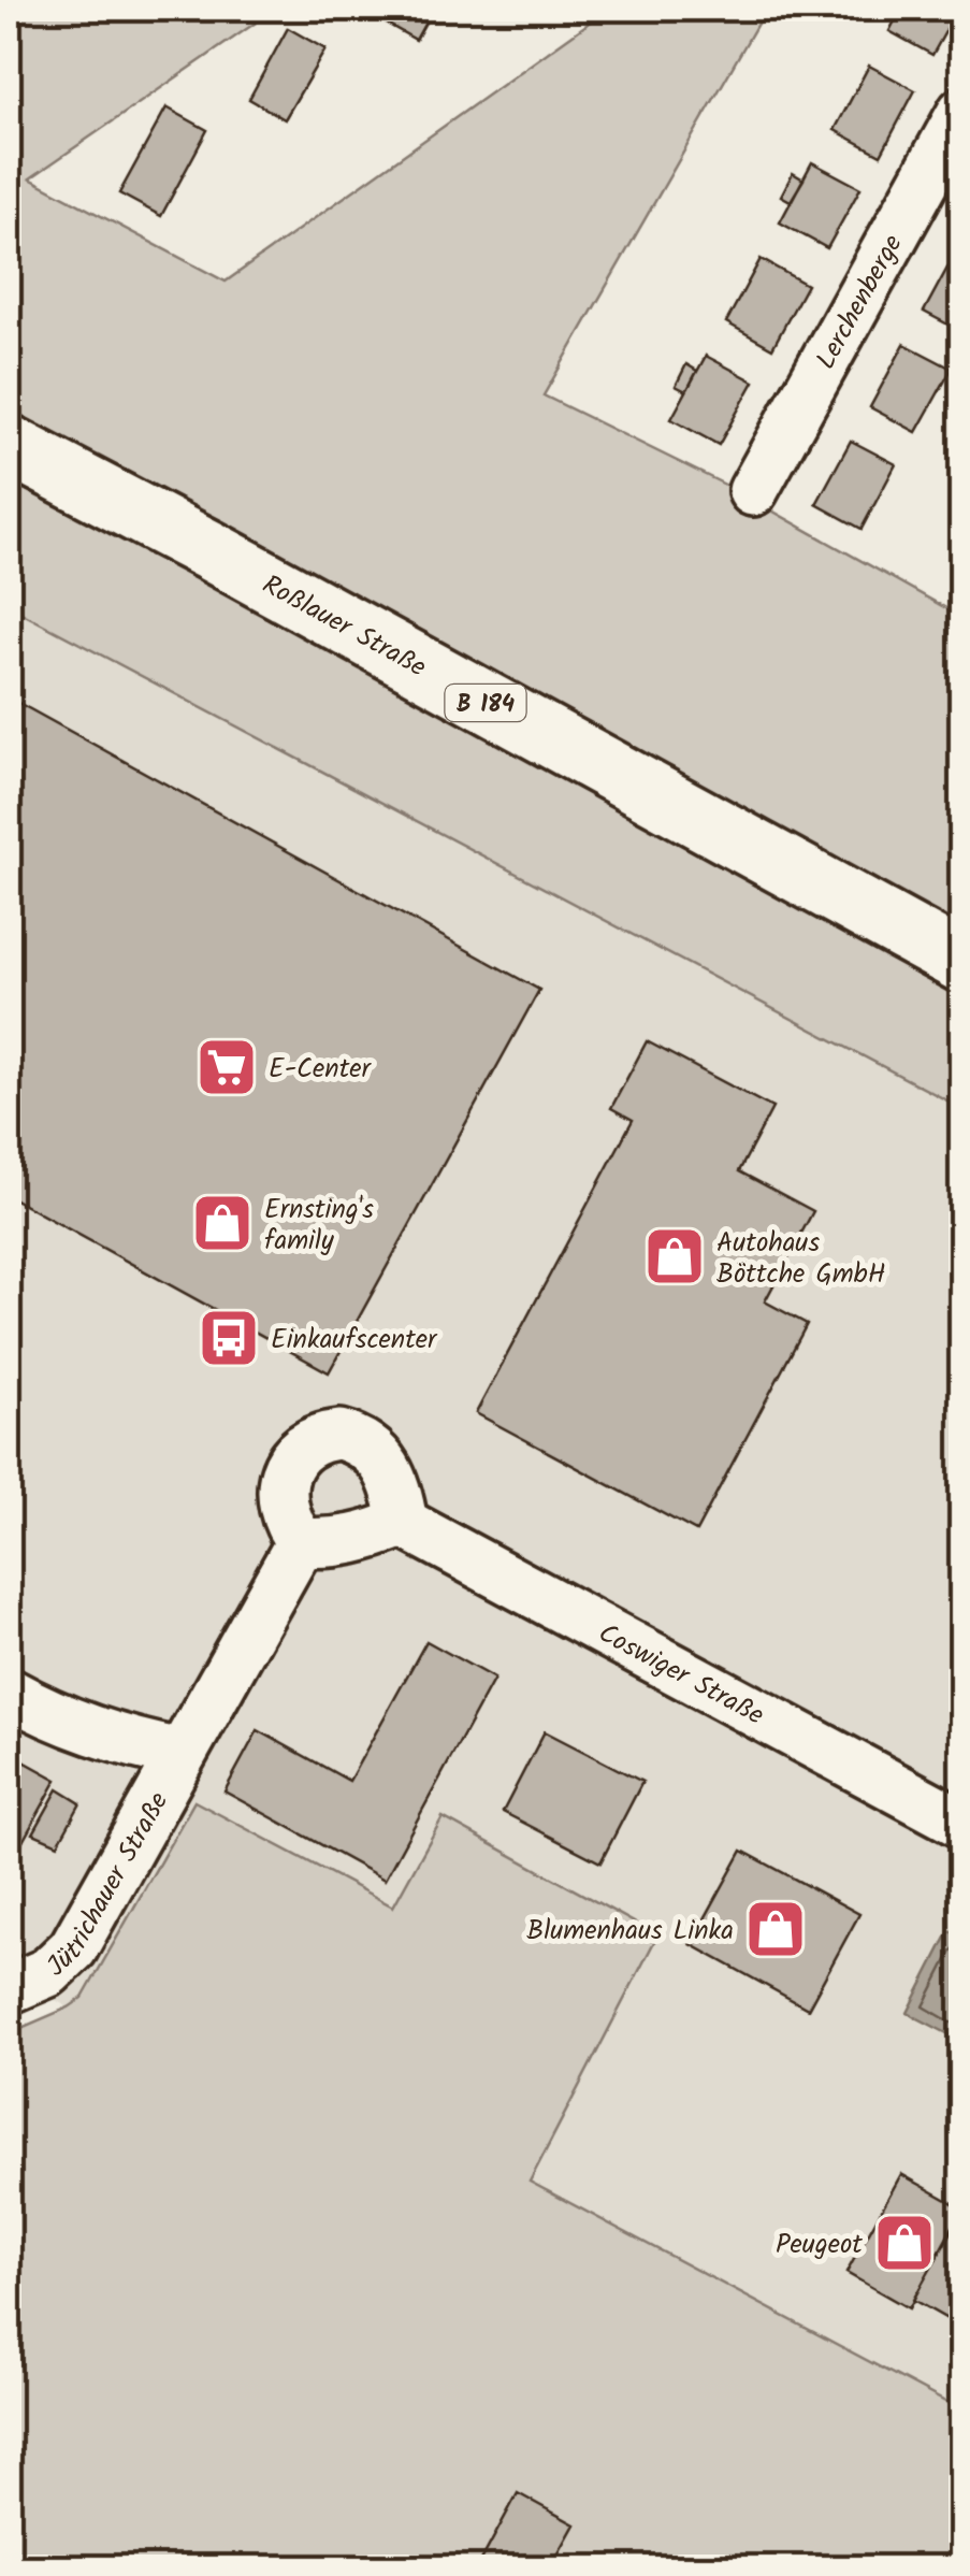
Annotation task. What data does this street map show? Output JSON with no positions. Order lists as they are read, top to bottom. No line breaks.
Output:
{"streets":{"main road":["Roßlauer Straße","B 184"],"street":["Lerchenberge","Coswiger Straße","Jütrichauer Straße"]},"places":{"supermarket":["E-Center"],"shop":["Ernsting's family","Autohaus Böttche GmbH","Blumenhaus Linka","Peugeot"],"bus stop":["Einkaufscenter"]}}
